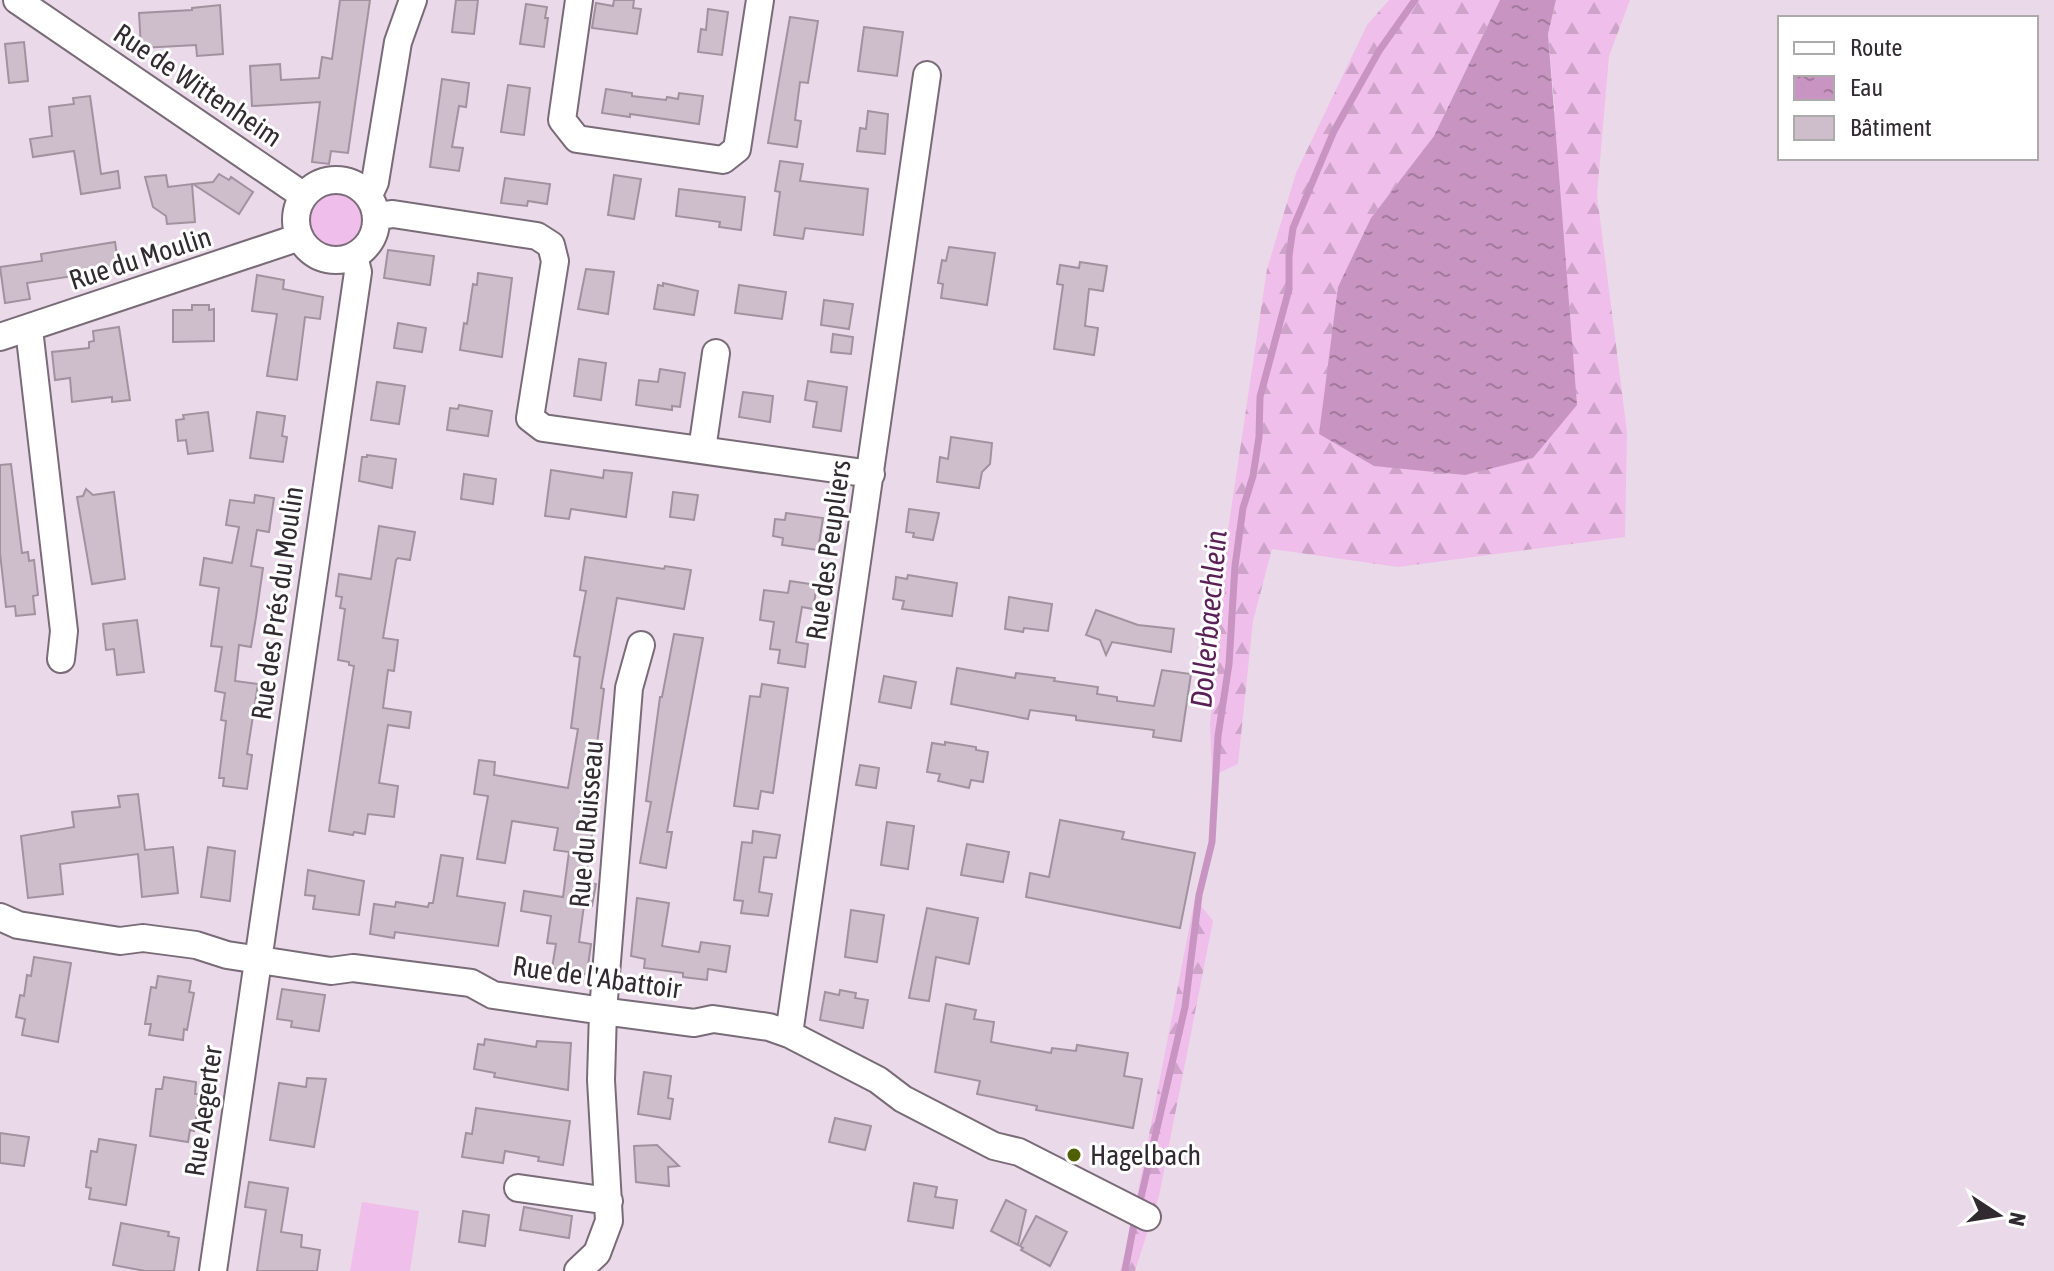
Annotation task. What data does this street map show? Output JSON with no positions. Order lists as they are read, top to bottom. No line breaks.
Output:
{"streets":{"street":["Rue de Wittenheim","Rue du Moulin","Rue des Peupliers","Rue des Prés du Moulin","Rue du Ruisseau","Rue de l'Abattoir","Rue Aegerter"]},"crossings":[["Rue de Wittenheim","Rue du Moulin"],["Rue de Wittenheim","Rue des Prés du Moulin"],["Rue du Moulin","Rue des Prés du Moulin"],["Rue des Peupliers","Rue de l'Abattoir"],["Rue des Prés du Moulin","Rue de l'Abattoir"],["Rue des Prés du Moulin","Rue Aegerter"],["Rue du Ruisseau","Rue de l'Abattoir"],["Rue de l'Abattoir","Rue Aegerter"]],"water":["Dollerbaechlein"],"places":["Hagelbach"],"legend":["Route","Eau","Bâtiment"],"north":"right"}
